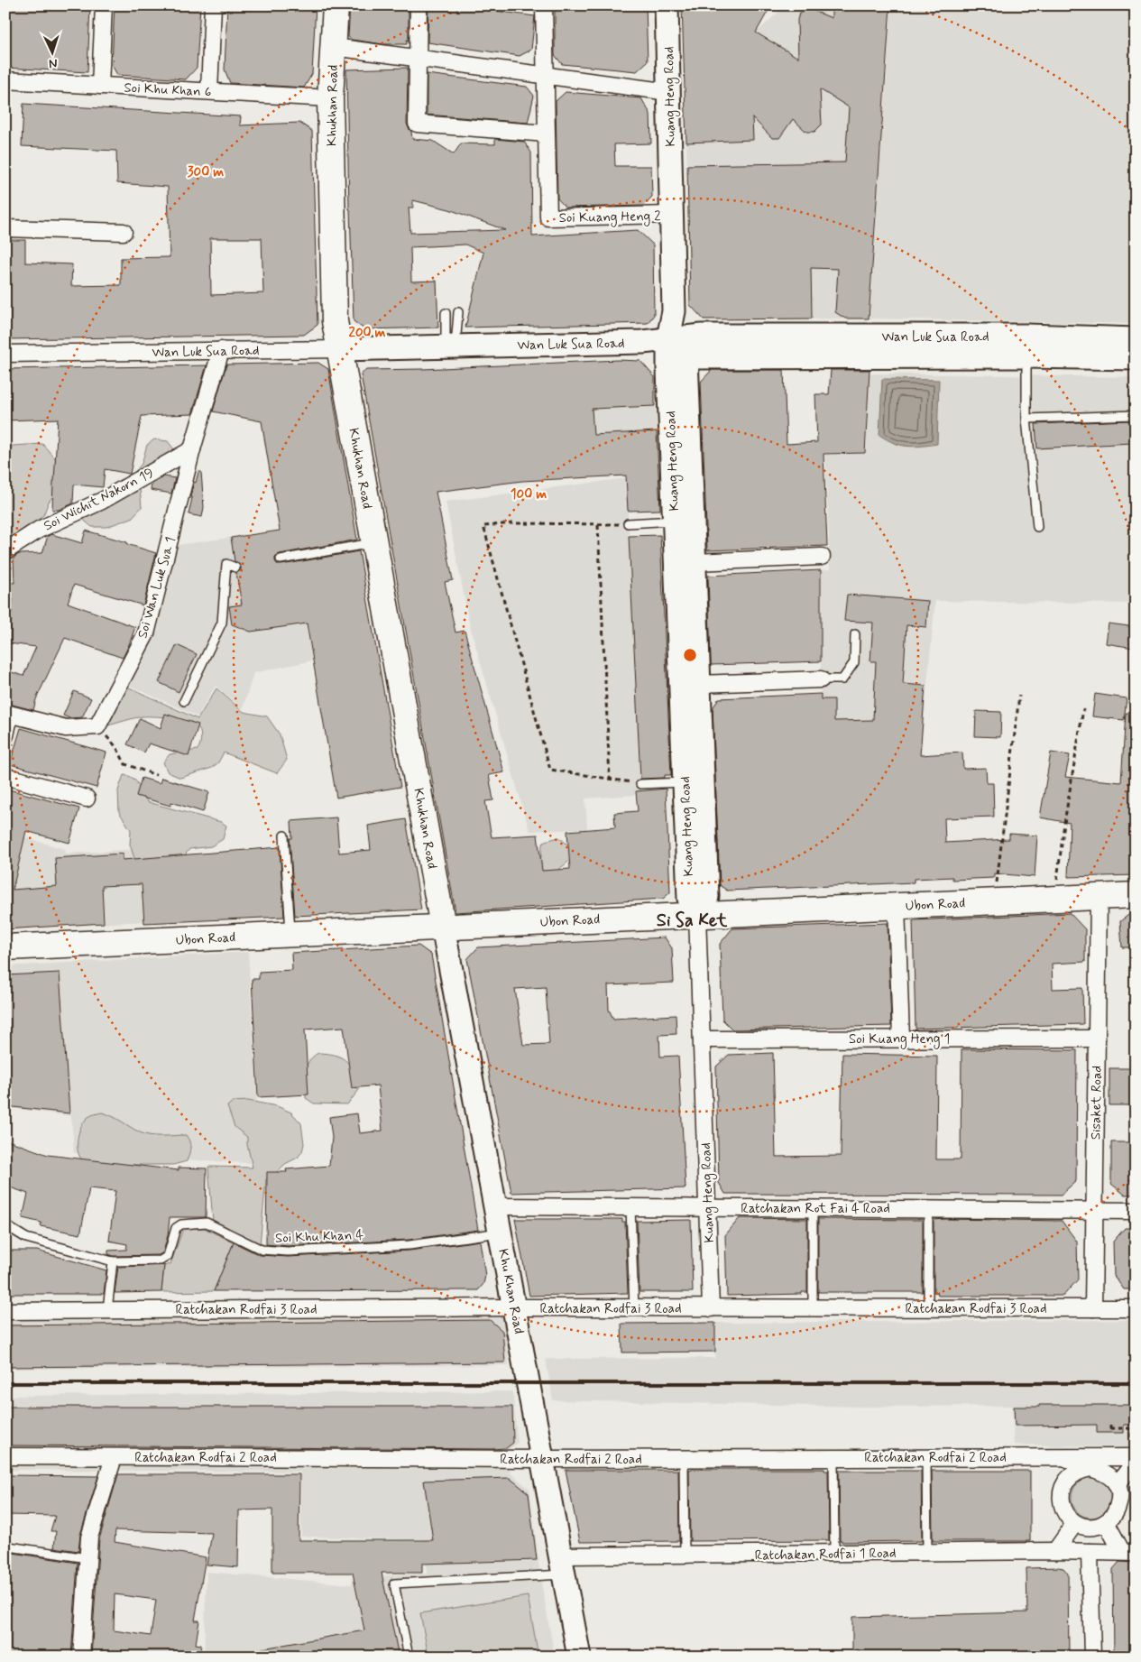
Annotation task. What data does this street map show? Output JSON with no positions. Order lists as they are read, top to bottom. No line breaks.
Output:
{"streets":{"main road":["Khukhan Road","Ubon Road"],"street":["Soi Khu Khan 6","Kuang Heng Road","Soi Kuang Heng 2","Wan Luk Sua Road","Soi Wichit Nakorn 19","Soi Wan Luk Sua 1","Soi Kuang Heng 1","Sisaket Road","Ratchakan Rot Fai 4 Road","Khu Khan Road","Ratchakan Rodfai 3 Road","Ratchakan Rodfai 2 Road","Ratchakan Rodfai 1 Road"],"lane":["Soi Khu Khan 4"]},"crossings":[["Soi Khu Khan 6","Khukhan Road"],["Kuang Heng Road","Soi Kuang Heng 2"],["Kuang Heng Road","Wan Luk Sua Road"],["Kuang Heng Road","Ubon Road"],["Kuang Heng Road","Soi Kuang Heng 1"],["Kuang Heng Road","Ratchakan Rot Fai 4 Road"],["Kuang Heng Road","Ratchakan Rodfai 3 Road"],["Khukhan Road","Wan Luk Sua Road"],["Khukhan Road","Ubon Road"],["Khukhan Road","Khu Khan Road"],["Wan Luk Sua Road","Soi Wan Luk Sua 1"],["Soi Wichit Nakorn 19","Soi Wan Luk Sua 1"],["Ubon Road","Sisaket Road"],["Ubon Road","Khu Khan Road"],["Soi Kuang Heng 1","Sisaket Road"],["Sisaket Road","Ratchakan Rot Fai 4 Road"],["Sisaket Road","Ratchakan Rodfai 3 Road"],["Ratchakan Rot Fai 4 Road","Khu Khan Road"],["Soi Khu Khan 4","Khu Khan Road"],["Khu Khan Road","Ratchakan Rodfai 3 Road"],["Khu Khan Road","Ratchakan Rodfai 2 Road"],["Khu Khan Road","Ratchakan Rodfai 1 Road"]],"districts":["Si Sa Ket"],"north":"bottom","rings":["300 m","200 m","100 m"]}
